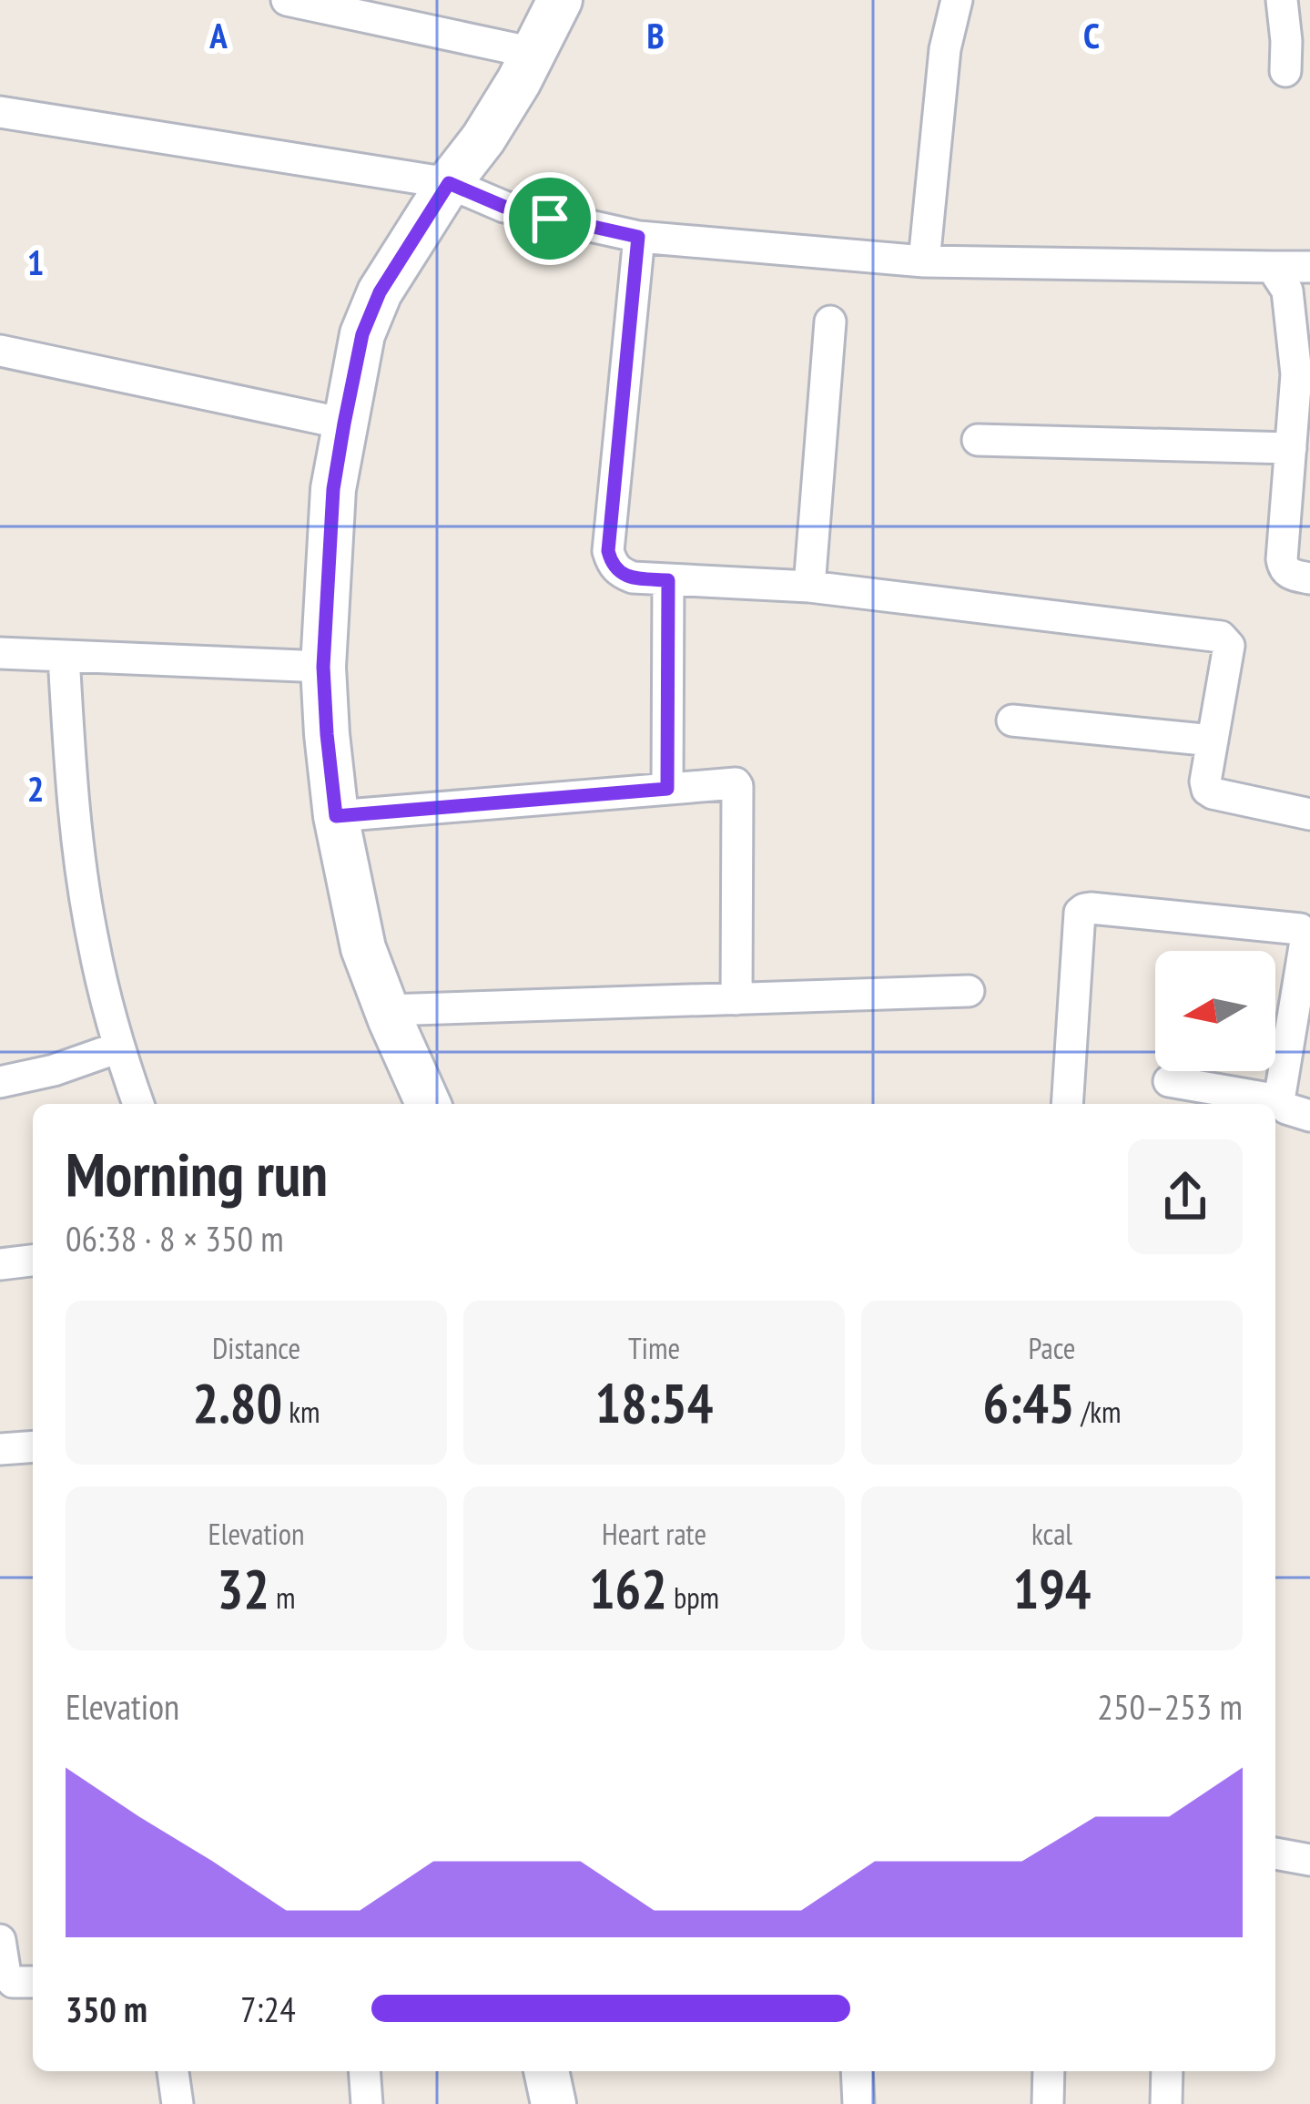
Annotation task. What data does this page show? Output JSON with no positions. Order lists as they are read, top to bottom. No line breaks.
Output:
{"north":"left","page":{"heading":["Morning run","06:38 · 8 × 350 m"],"stats":[["Distance","2.80 km"],["Time","18:54"],["Pace","6:45 /km"],["Elevation","32 m"],["Heart rate","162 bpm"],["kcal","194"]],"chart":["Elevation","250–253 m"],"list":[{"name":"350 m","note":"7:24"}]},"grid":{"columns":["A","B","C"],"rows":["1","2"]}}
